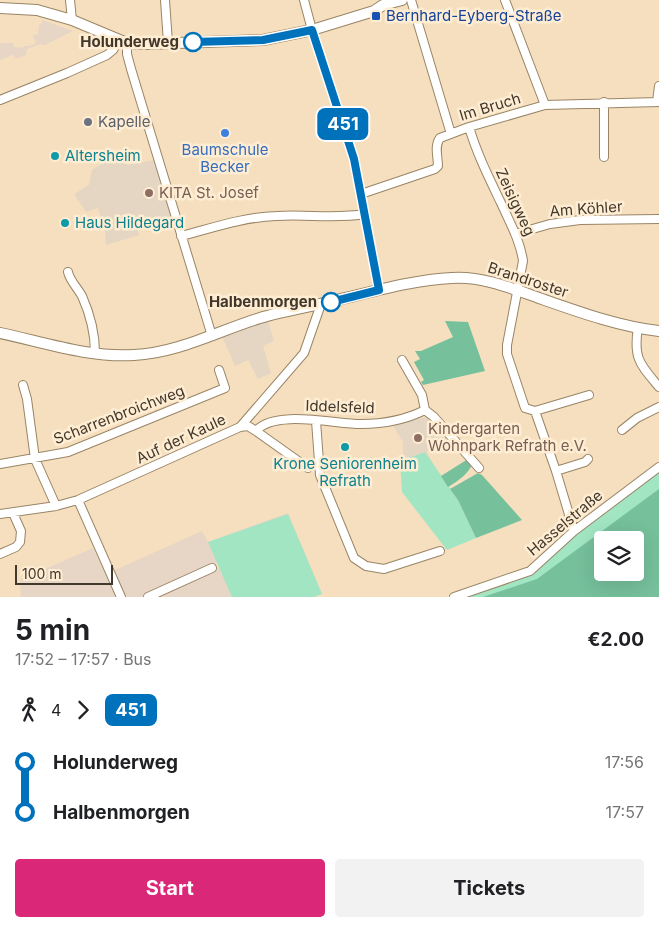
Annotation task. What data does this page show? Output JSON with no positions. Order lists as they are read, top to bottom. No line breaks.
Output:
{"streets":{"street":["Im Bruch","Zeisigweg","Am Köhler","Brandroster","Iddelsfeld","Scharrenbroichweg","Auf der Kaule","Hasselstraße"]},"crossings":[["Im Bruch","Zeisigweg"],["Zeisigweg","Am Köhler"],["Zeisigweg","Brandroster"],["Brandroster","Auf der Kaule"]],"places":{"transit":["Bernhard-Eyberg-Straße"],"other":["Holunderweg","Kapelle","Baumschule Becker","Altersheim","KITA St. Josef","Haus Hildegard","Halbenmorgen","Kindergarten Wohnpark Refrath e.V.","Krone Seniorenheim Refrath"]},"lines":["bus line 451"],"scale_bar":"100 m","page":{"on_map":"451","scale":"100 m","heading":["5 min","17:52 – 17:57 · Bus","€2.00"],"legs":["4","451"],"list":[{"name":"Holunderweg","value":"17:56"},{"name":"Halbenmorgen","value":"17:57"}],"buttons":["Start","Tickets"]}}
